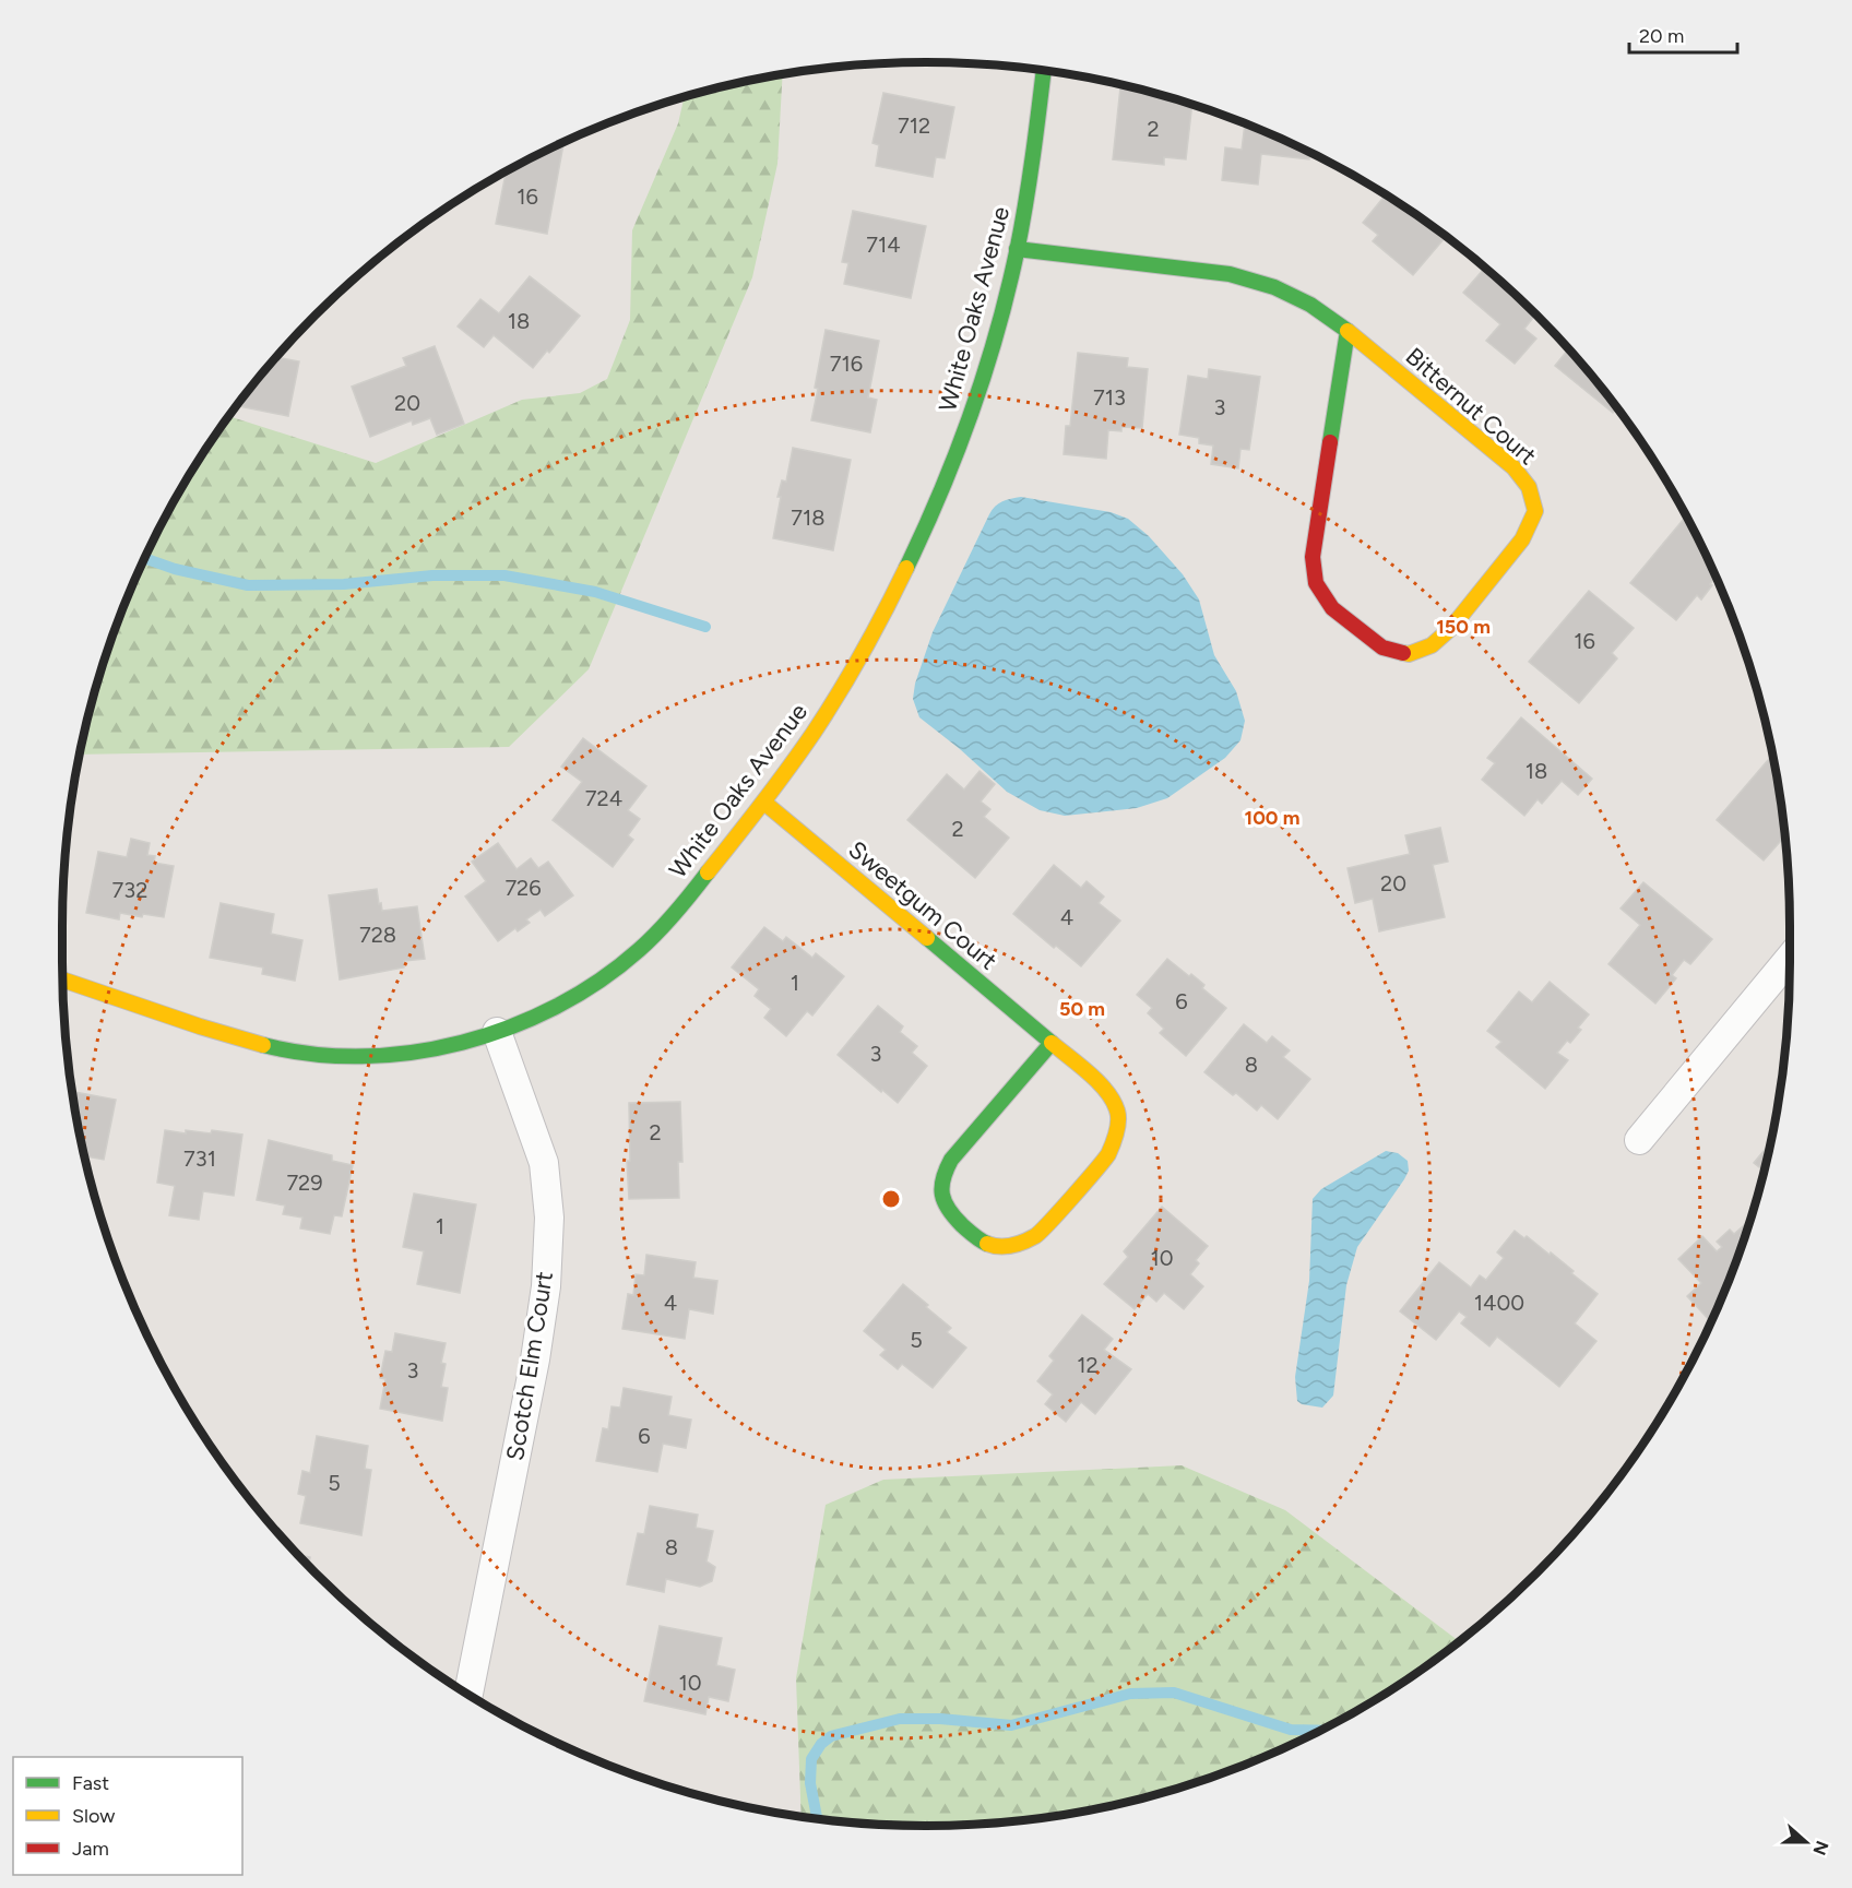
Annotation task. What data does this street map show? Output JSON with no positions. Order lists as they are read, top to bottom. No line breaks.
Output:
{"streets":{"street":["White Oaks Avenue","Bitternut Court","Sweetgum Court","Scotch Elm Court"]},"crossings":[["White Oaks Avenue","Bitternut Court"],["White Oaks Avenue","Sweetgum Court"],["White Oaks Avenue","Scotch Elm Court"]],"house_numbers":["712","2","16","714","18","716","713","20","3","718","16","18","724","2","20","726","732","4","728","1","6","3","8","2","731","729","1","10","4","1400","5","12","3","6","5","8","10"],"legend":["Fast","Slow","Jam"],"scale_bar":"20 m","north":"right","rings":["150 m","100 m","50 m"]}
